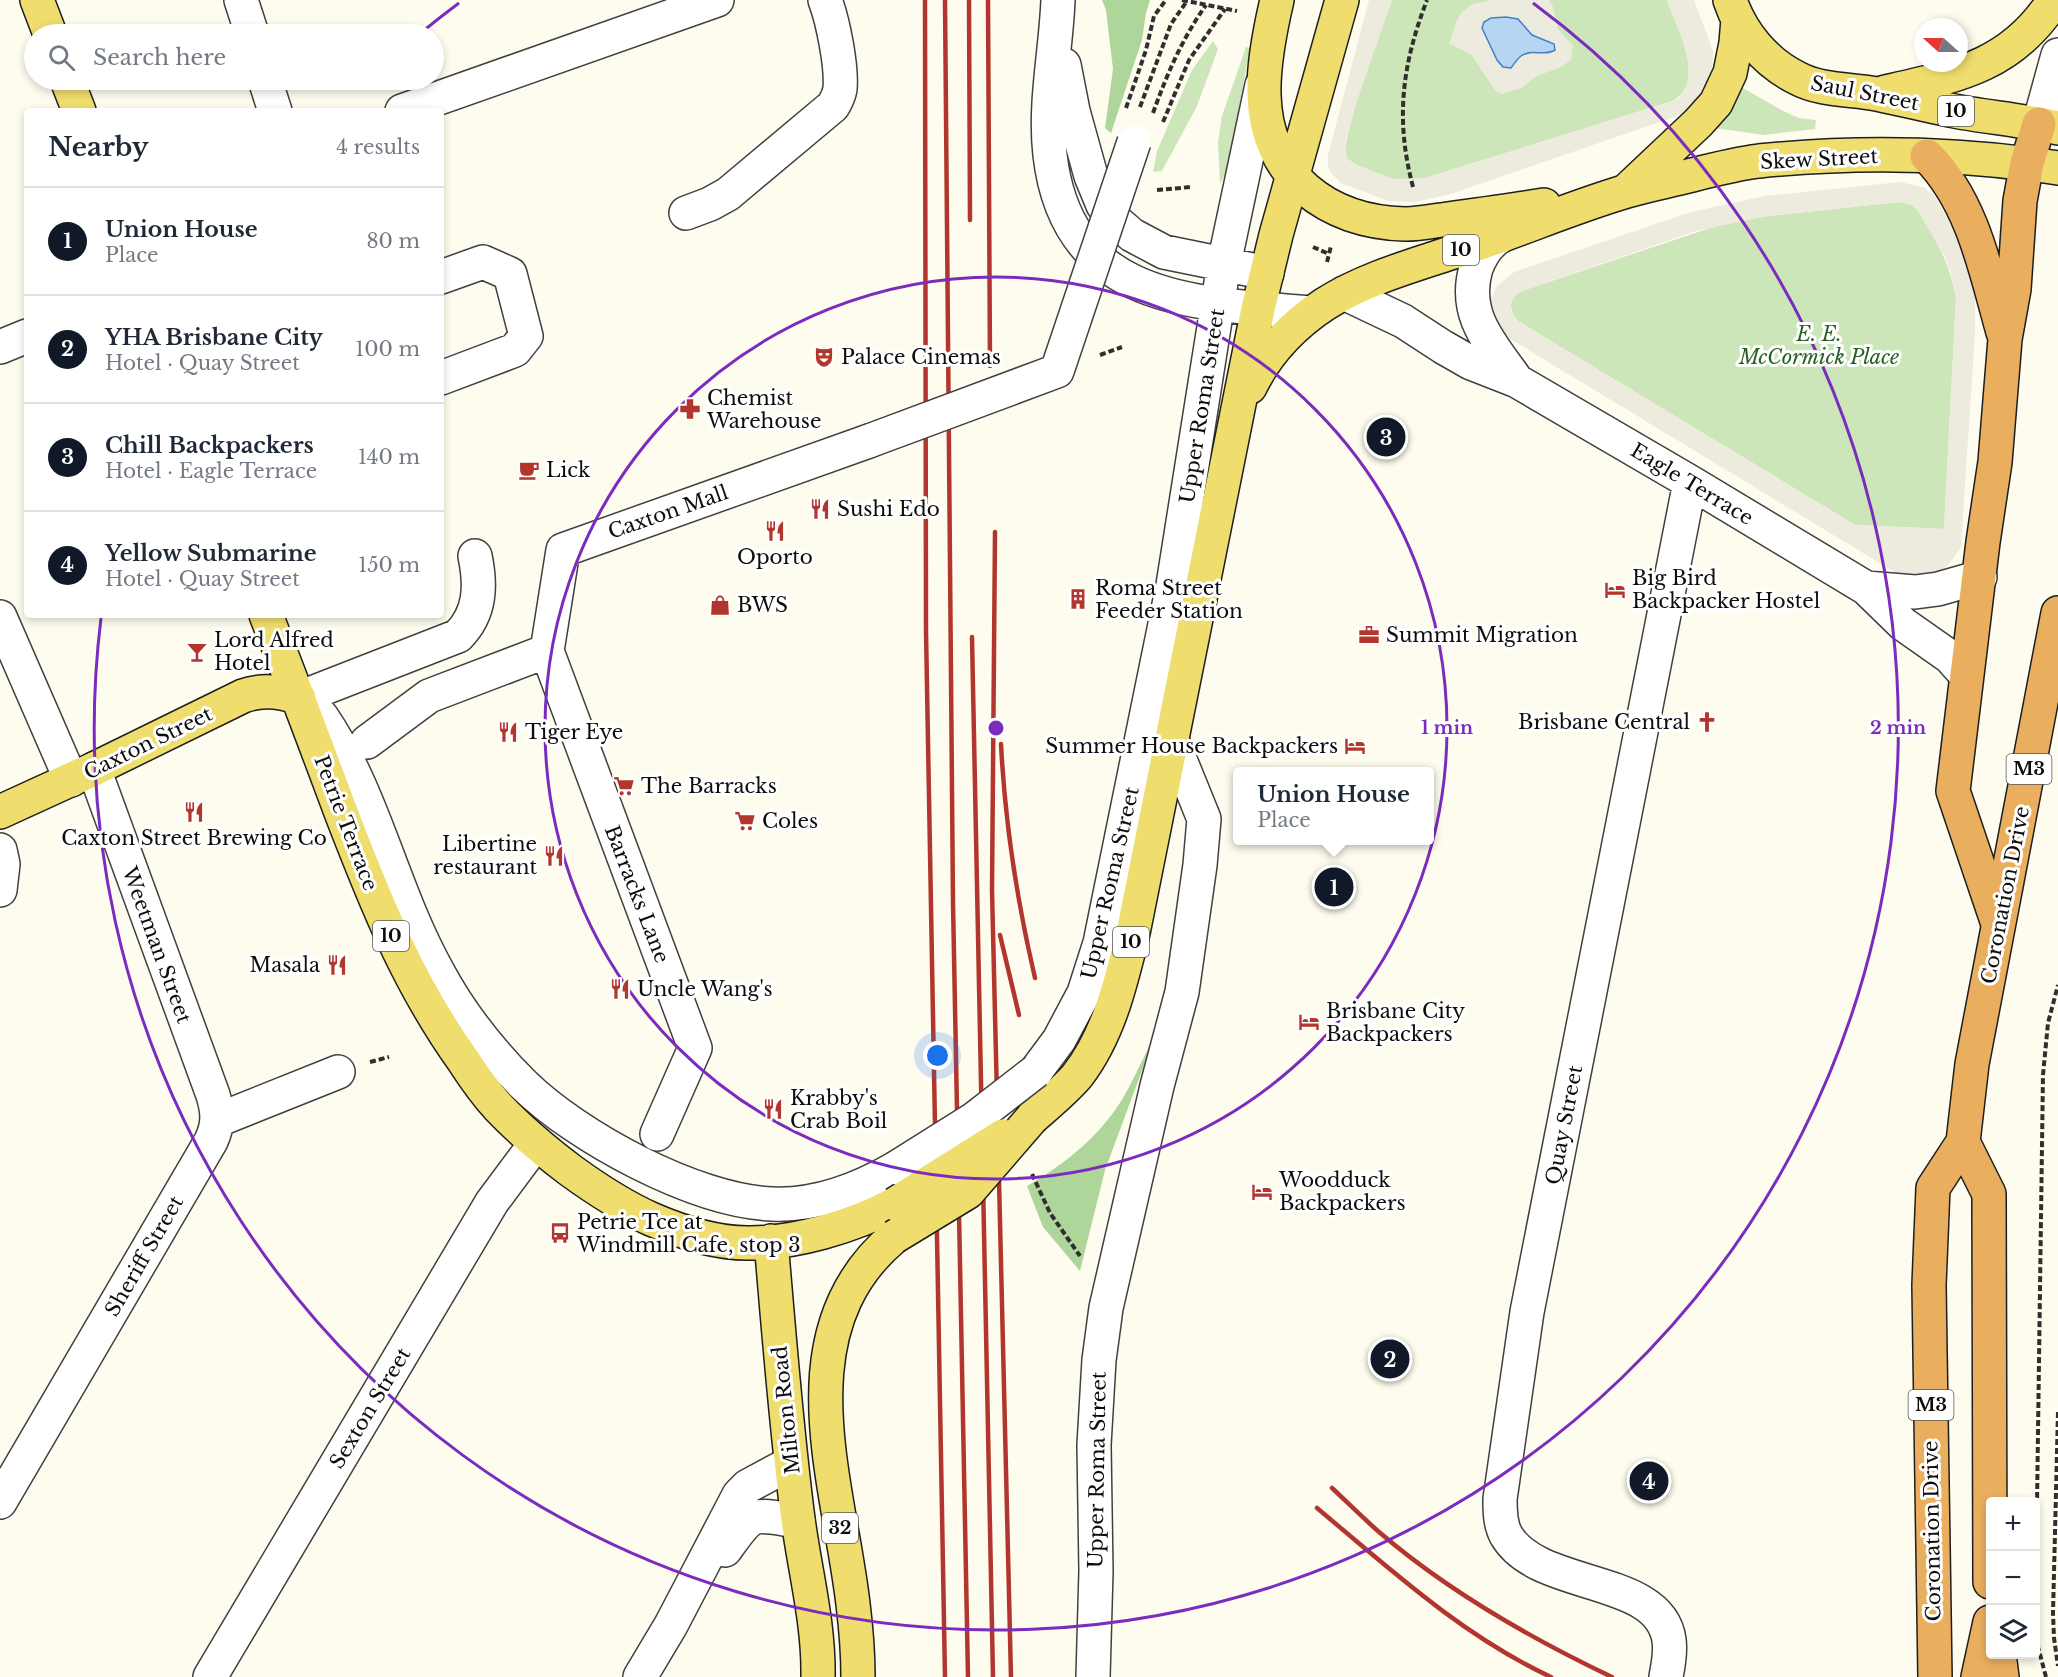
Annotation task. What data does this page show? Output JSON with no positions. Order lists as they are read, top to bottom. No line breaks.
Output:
{"streets":{"highway":["M3","Coronation Drive"],"main road":["Saul Street","10","Skew Street","Upper Roma Street","Caxton Street","Petrie Terrace","Milton Road","32"],"street":["Eagle Terrace","Caxton Mall","Barracks Lane","Weetman Street","Quay Street","Sheriff Street","Sexton Street"]},"crossings":[["Skew Street","Upper Roma Street"],["Skew Street","Eagle Terrace"],["Upper Roma Street","Petrie Terrace"],["Upper Roma Street","Milton Road"],["Eagle Terrace","Quay Street"],["Caxton Mall","Barracks Lane"],["Caxton Street","Petrie Terrace"],["Caxton Street","Weetman Street"],["Petrie Terrace","Sexton Street"],["Petrie Terrace","Milton Road"],["Weetman Street","Sheriff Street"]],"parks":["E. E. McCormick Place"],"places":{"theatre":["Palace Cinemas"],"pharmacy":["Chemist Warehouse"],"cafe":["Lick"],"restaurant":["Sushi Edo","Oporto","Tiger Eye","Caxton Street Brewing Co","Libertine restaurant","Masala","Uncle Wang's","Krabby's Crab Boil"],"hotel":["Big Bird Backpacker Hostel","Summer House Backpackers","Brisbane City Backpackers","Woodduck Backpackers"],"building":["Roma Street Feeder Station"],"shop":["BWS"],"office":["Summit Migration"],"bar":["Lord Alfred Hotel"],"church":["Brisbane Central"],"supermarket":["The Barracks","Coles"],"bus stop":["Petrie Tce at Windmill Cafe, stop 3"]},"north":"left","page":{"search":"Search here","heading":["Nearby","4 results"],"list":[{"mark":"1","name":"Union House","note":"Place","value":"80 m"},{"mark":"2","name":"YHA Brisbane City","note":"Hotel · Quay Street","value":"100 m"},{"mark":"3","name":"Chill Backpackers","note":"Hotel · Eagle Terrace","value":"140 m"},{"mark":"4","name":"Yellow Submarine","note":"Hotel · Quay Street","value":"150 m"}],"pins":["3","1","2","4"],"popup":["Union House","Place"],"map_buttons":["+","−"]},"rings":["1 min","2 min"]}
